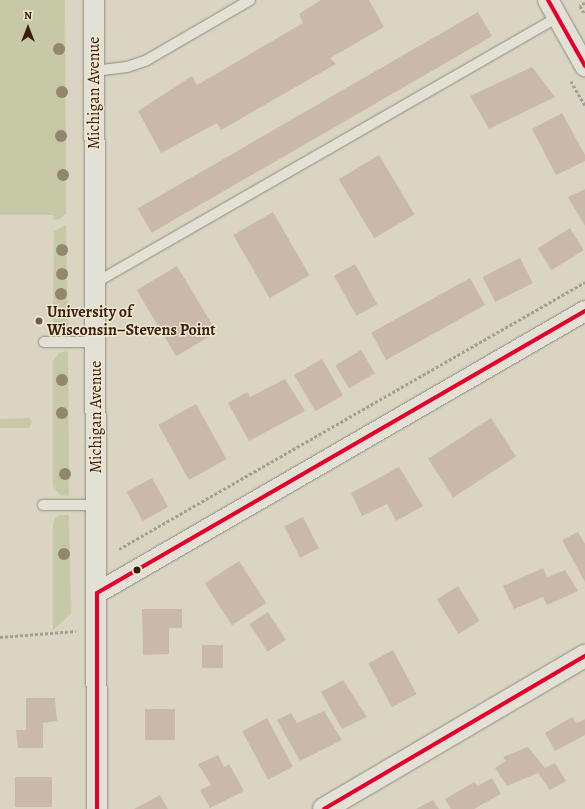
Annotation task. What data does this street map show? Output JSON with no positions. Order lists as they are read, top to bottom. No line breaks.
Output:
{"streets":{"street":["Michigan Avenue"]},"places":["University of Wisconsin–Stevens Point"],"north":"top"}
